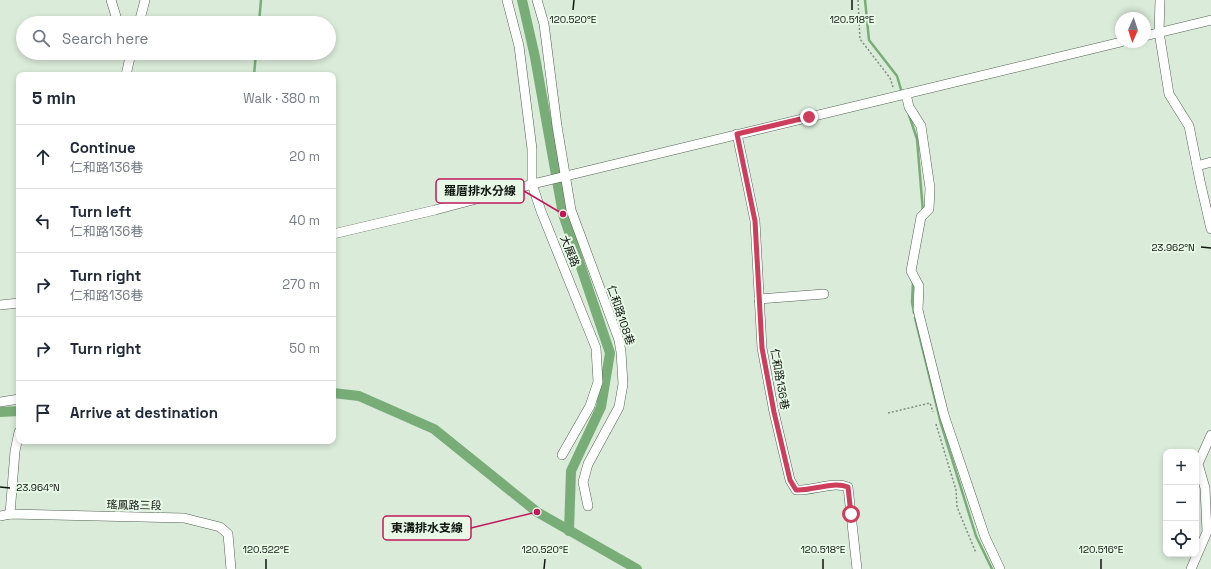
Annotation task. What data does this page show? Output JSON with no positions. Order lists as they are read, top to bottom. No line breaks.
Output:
{"streets":{"street":["大展路","仁和路108巷","仁和路136巷","瑤鳳路三段"]},"places":["羅厝排水分線","東溝排水支線"],"north":"bottom","page":{"search":"Search here","heading":["5 min","Walk · 380 m"],"list":[["Continue","仁和路136巷","20 m"],["Turn left","仁和路136巷","40 m"],["Turn right","仁和路136巷","270 m"],["Turn right","50 m"],"Arrive at destination"],"map_buttons":["+","−"]},"coordinates":["120.520°E","120.518°E","23.962°N","23.964°N","120.522°E","120.516°E"]}
